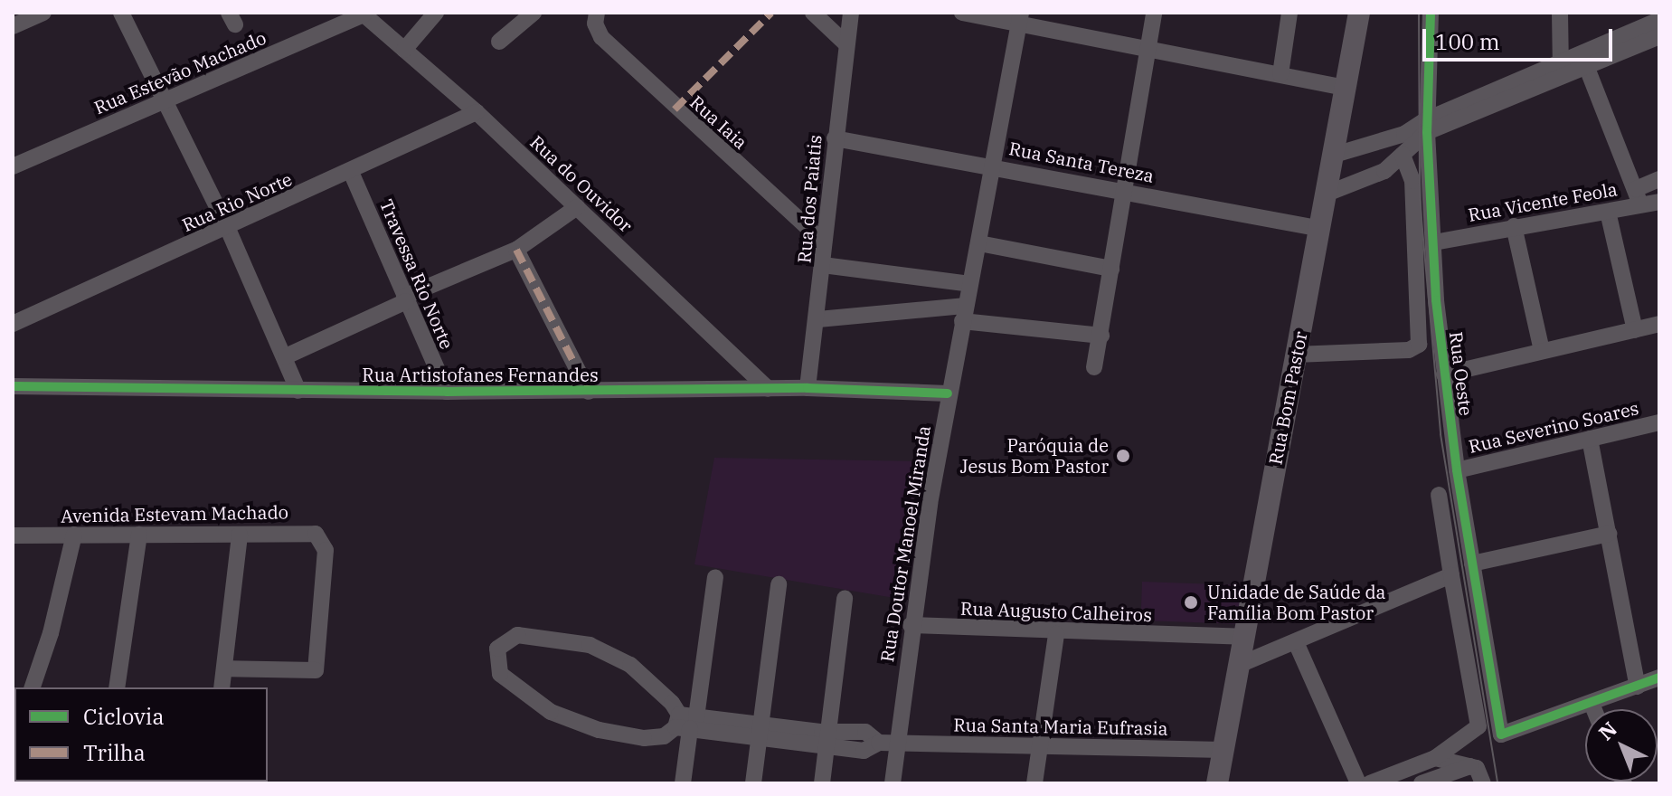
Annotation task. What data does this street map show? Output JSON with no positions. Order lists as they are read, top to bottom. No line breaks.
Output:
{"streets":{"main road":["Rua Bom Pastor"],"street":["Rua Estevão Machado","Rua Iaia","Rua Santa Tereza","Rua do Ouvidor","Rua dos Paiatis","Rua Rio Norte","Rua Vicente Feola","Travessa Rio Norte","Rua Oeste","Rua Artistofanes Fernandes","Rua Severino Soares","Avenida Estevam Machado","Rua Doutor Manoel Miranda","Rua Augusto Calheiros","Rua Santa Maria Eufrasia"]},"crossings":[["Rua Estevão Machado","Rua do Ouvidor"],["Rua Iaia","Rua dos Paiatis"],["Rua Santa Tereza","Rua dos Paiatis"],["Rua Santa Tereza","Rua Bom Pastor"],["Rua Santa Tereza","Rua Doutor Manoel Miranda"],["Rua do Ouvidor","Rua Rio Norte"],["Rua do Ouvidor","Rua Artistofanes Fernandes"],["Rua dos Paiatis","Rua Artistofanes Fernandes"],["Rua Rio Norte","Travessa Rio Norte"],["Rua Vicente Feola","Rua Oeste"],["Travessa Rio Norte","Rua Artistofanes Fernandes"],["Rua Oeste","Rua Severino Soares"],["Rua Artistofanes Fernandes","Rua Doutor Manoel Miranda"],["Rua Bom Pastor","Rua Augusto Calheiros"],["Rua Bom Pastor","Rua Santa Maria Eufrasia"],["Rua Doutor Manoel Miranda","Rua Augusto Calheiros"],["Rua Doutor Manoel Miranda","Rua Santa Maria Eufrasia"]],"places":["Paróquia de Jesus Bom Pastor","Unidade de Saúde da Família Bom Pastor"],"legend":["Ciclovia","Trilha"],"scale_bar":"100 m","north":"top left"}
